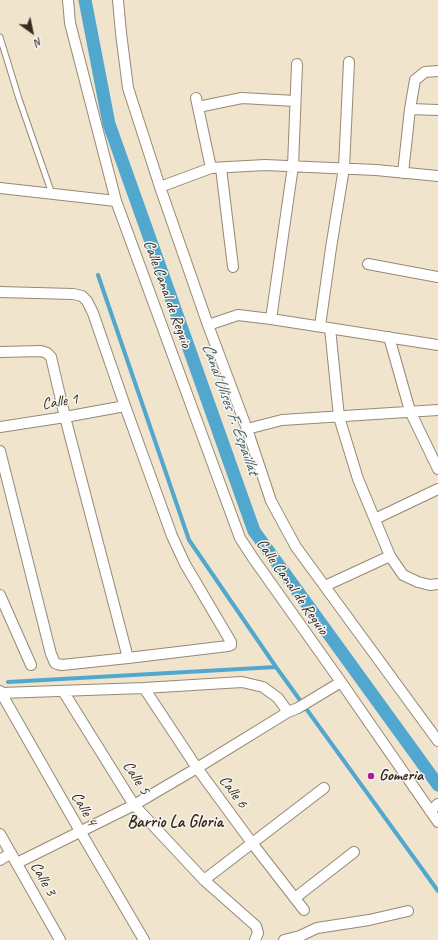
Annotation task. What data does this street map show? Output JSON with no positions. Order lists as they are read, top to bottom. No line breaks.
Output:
{"streets":{"street":["Calle Canal de Reguio","Calle 1","Calle 5","Calle 6","Calle 4","Calle 3"]},"districts":["Barrio La Gloria"],"water":["Canal Ulises F. Espaillat"],"places":["Gomeria"],"north":"bottom right"}
